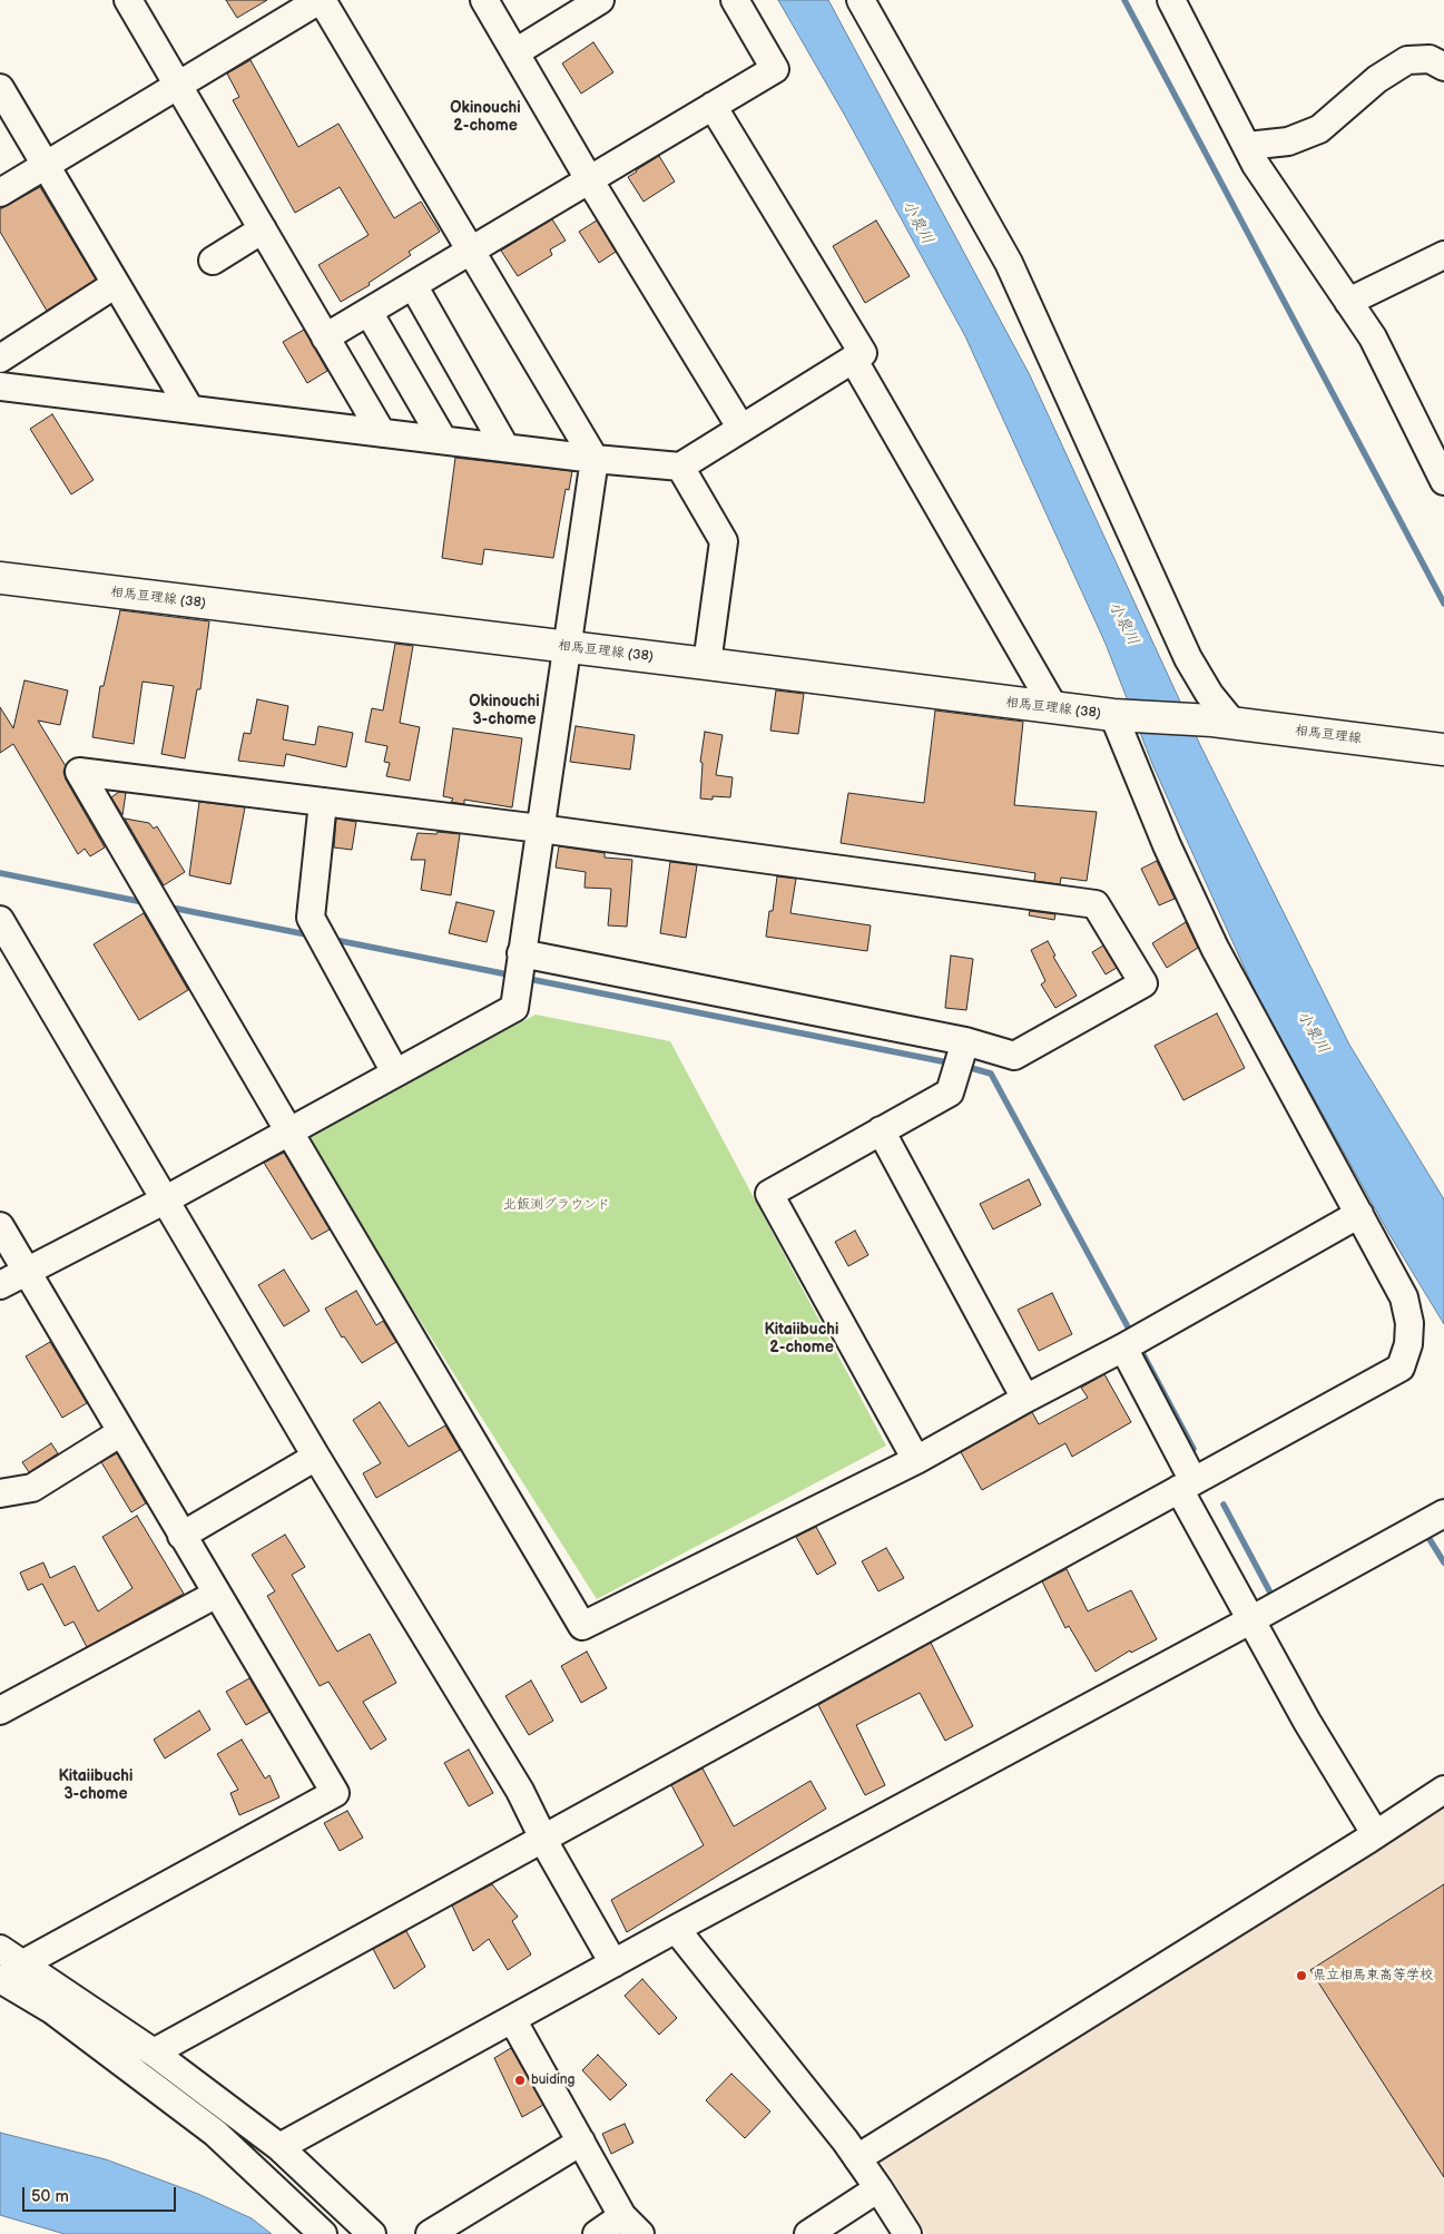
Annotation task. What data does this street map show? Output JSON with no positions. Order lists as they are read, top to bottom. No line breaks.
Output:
{"streets":{"main road":["相馬亘理線 (38)","相馬亘理線"]},"crossings":[["相馬亘理線 (38)","相馬亘理線"]],"districts":["Okinouchi 2-chome","Okinouchi 3-chome","Kitaiibuchi 2-chome","Kitaiibuchi 3-chome"],"water":["小泉川"],"parks":["北飯渕グラウンド"],"places":["県立相馬東高等学校","buiding"],"scale_bar":"50 m"}
